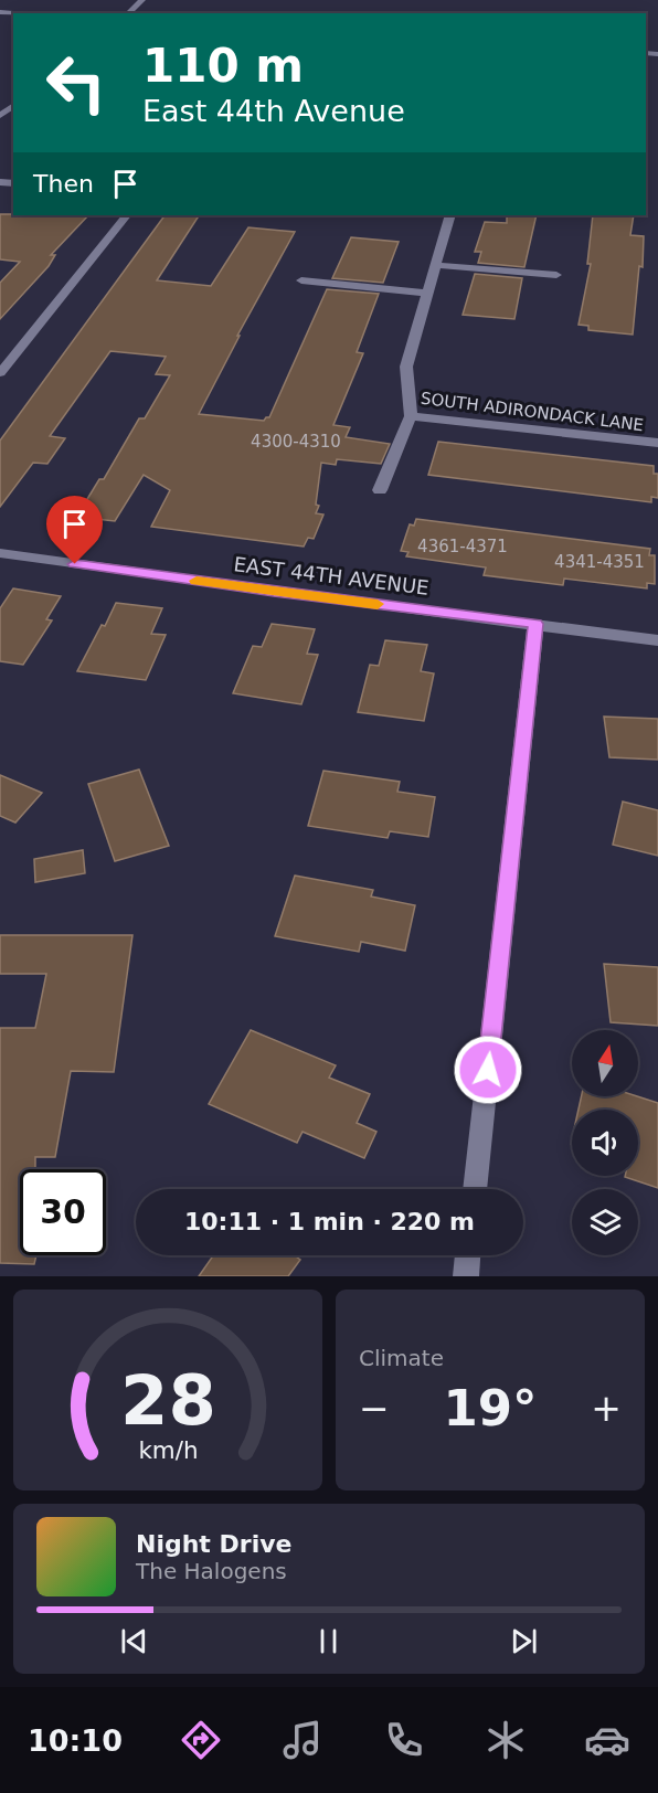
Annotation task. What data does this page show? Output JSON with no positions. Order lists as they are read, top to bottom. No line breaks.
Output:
{"streets":{"street":["SOUTH ADIRONDACK LANE","EAST 44TH AVENUE"]},"house_numbers":["4300-4310","4361-4371","4341-4351"],"north":"top","page":{"turn":["110 m","East 44th Avenue"],"then":"Then","limit":"30","trip":"10:11 · 1 min · 220 m","tile":"Climate","heat":["−","19°","+"],"song":["Night Drive","The Halogens"],"tabs":"10:10","gauge":["28","km/h"]}}
